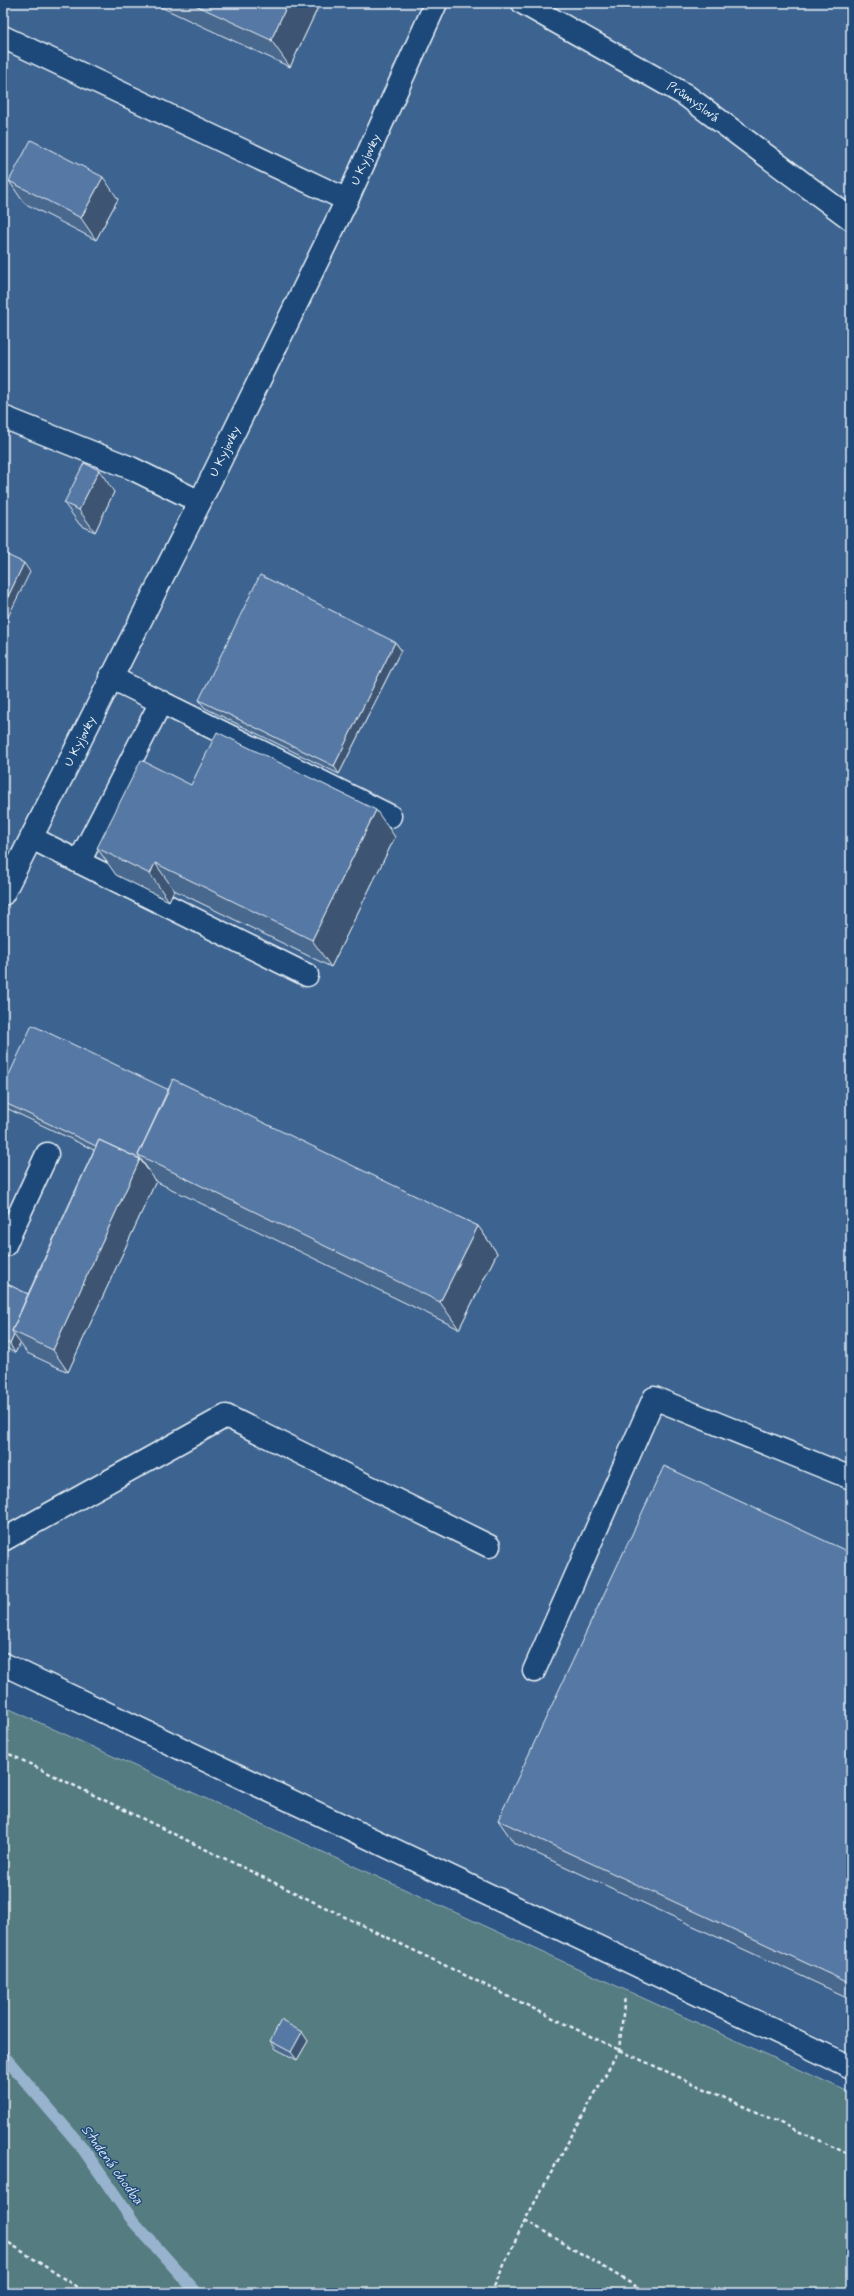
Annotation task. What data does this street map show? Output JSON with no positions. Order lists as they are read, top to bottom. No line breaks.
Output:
{"streets":{"lane":["Průmyslová","U Kyjovky"]},"water":["Studená chodba"]}
